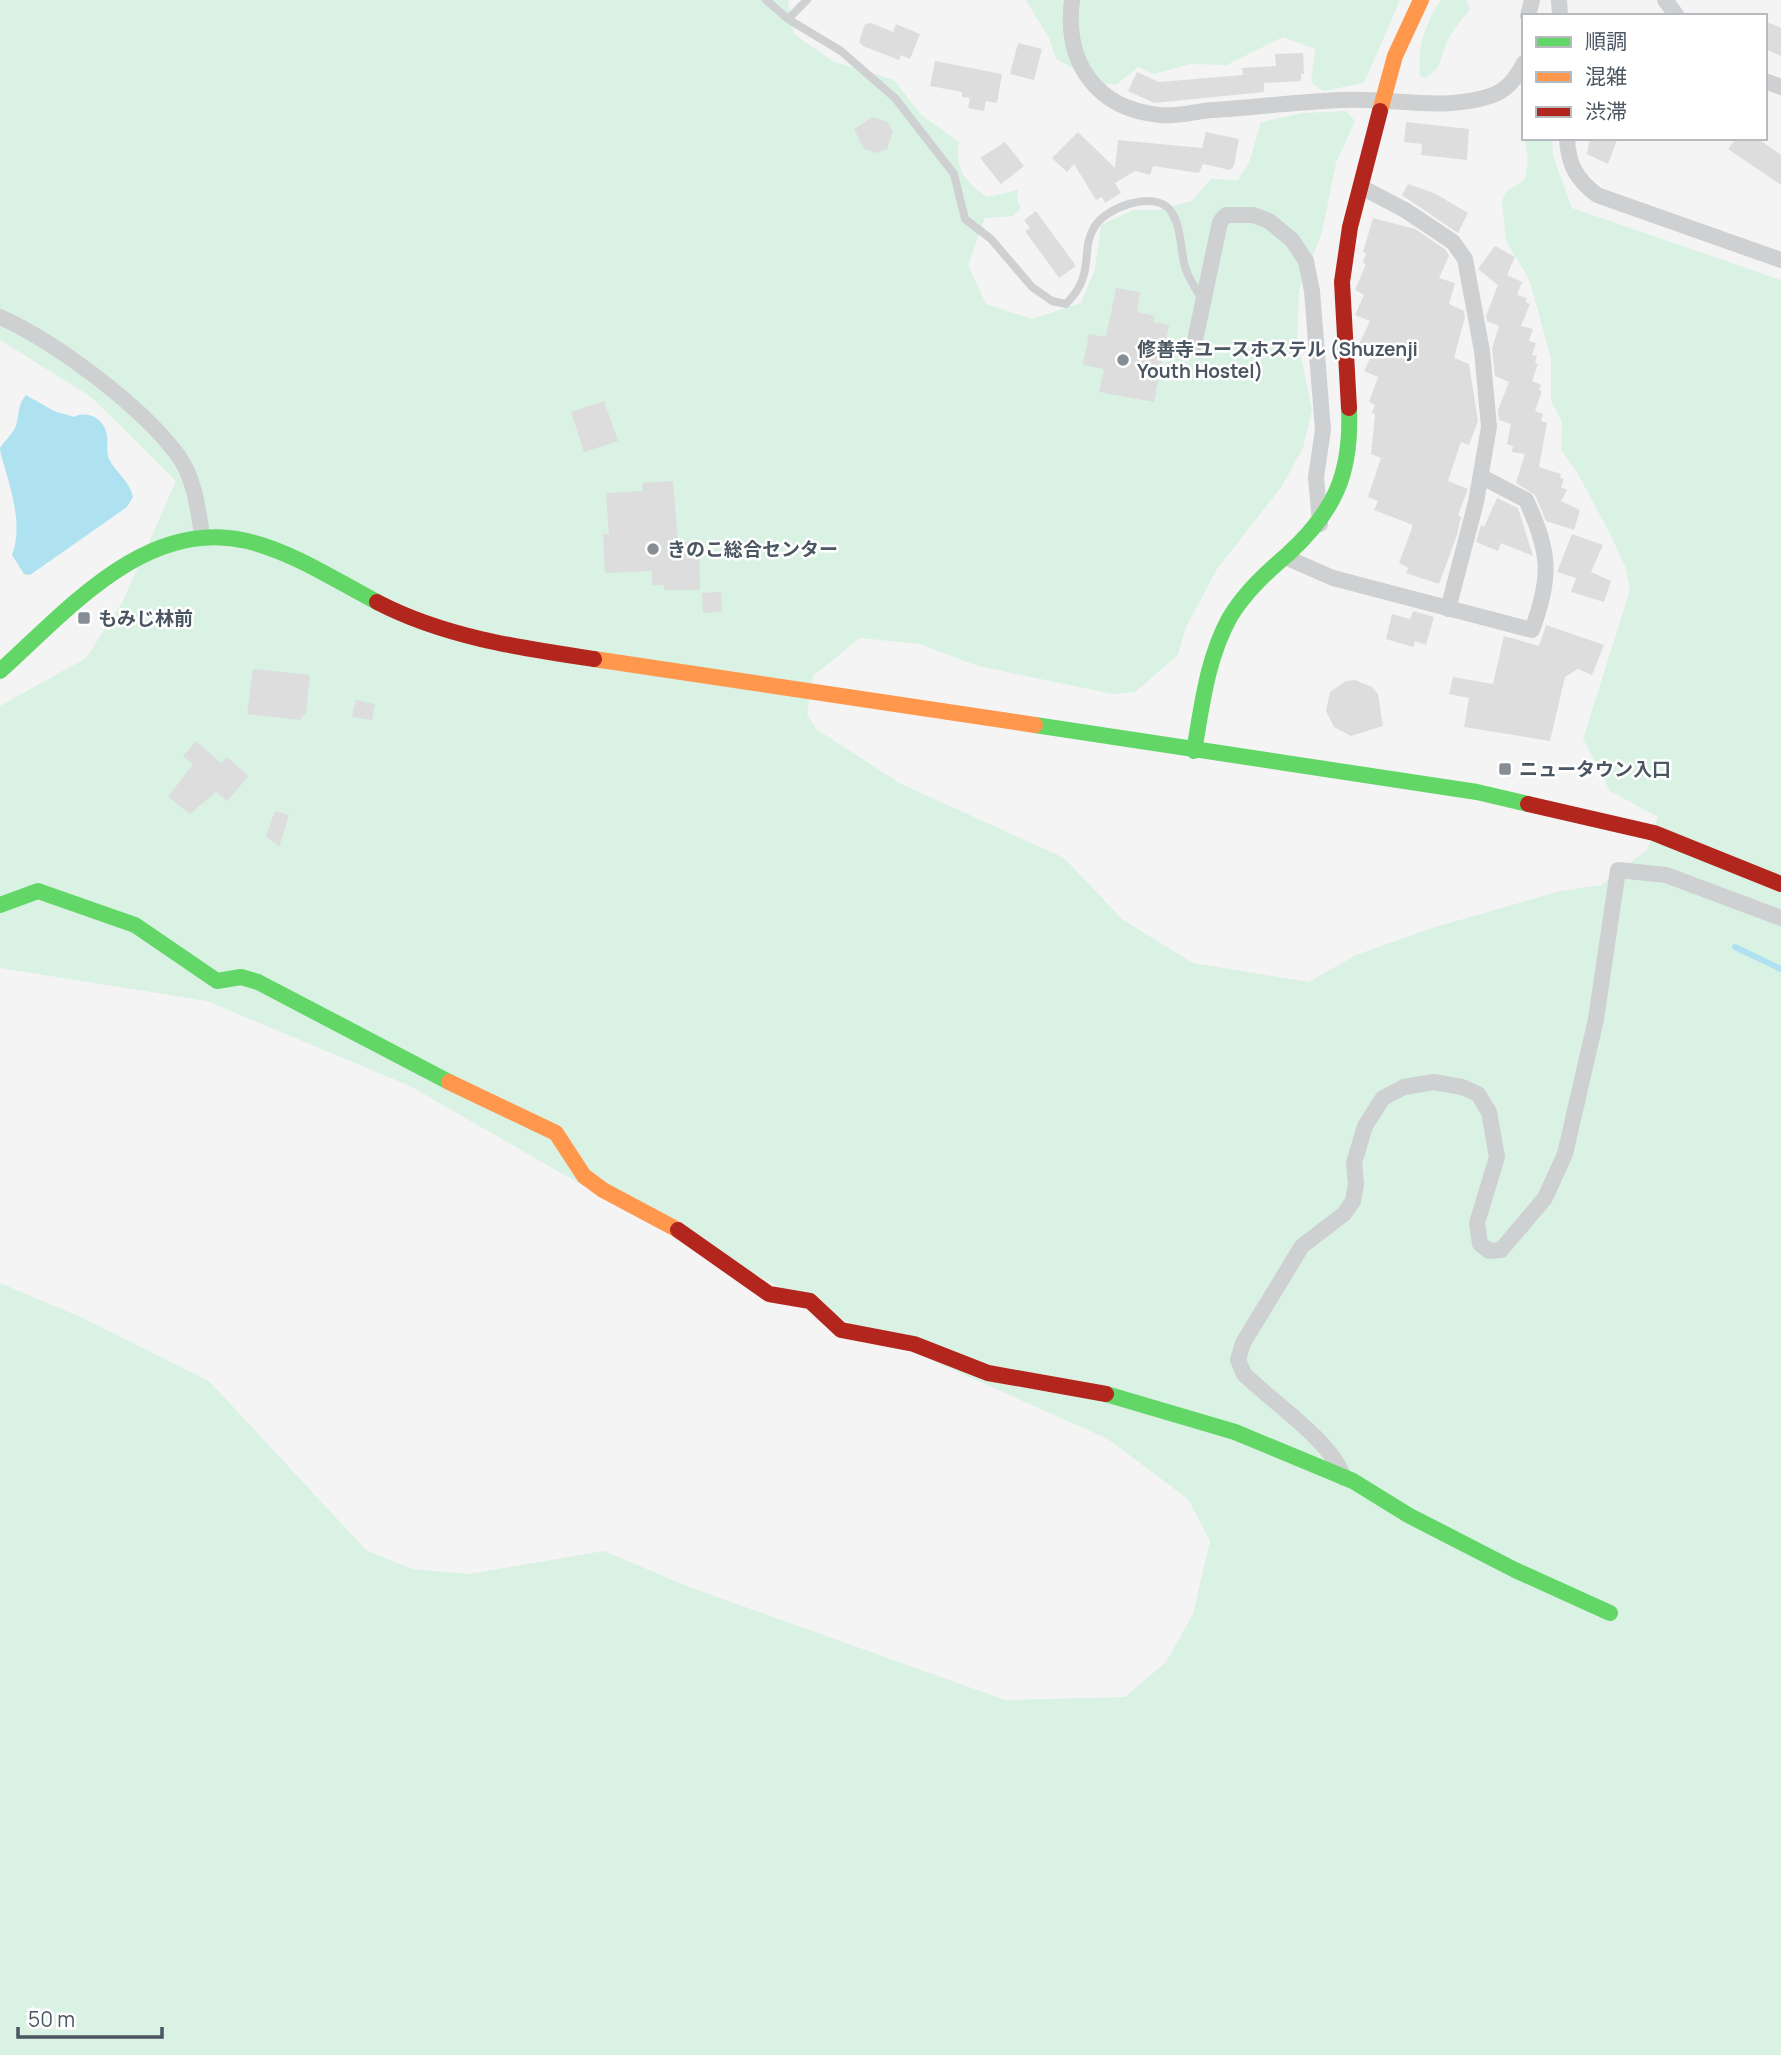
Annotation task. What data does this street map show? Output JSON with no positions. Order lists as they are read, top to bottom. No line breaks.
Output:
{"places":{"other":["修善寺ユースホステル (Shuzenji Youth Hostel)","きのこ総合センター"],"transit":["もみじ林前","ニュータウン入口"]},"legend":["順調","混雑","渋滞"],"scale_bar":"50 m"}
